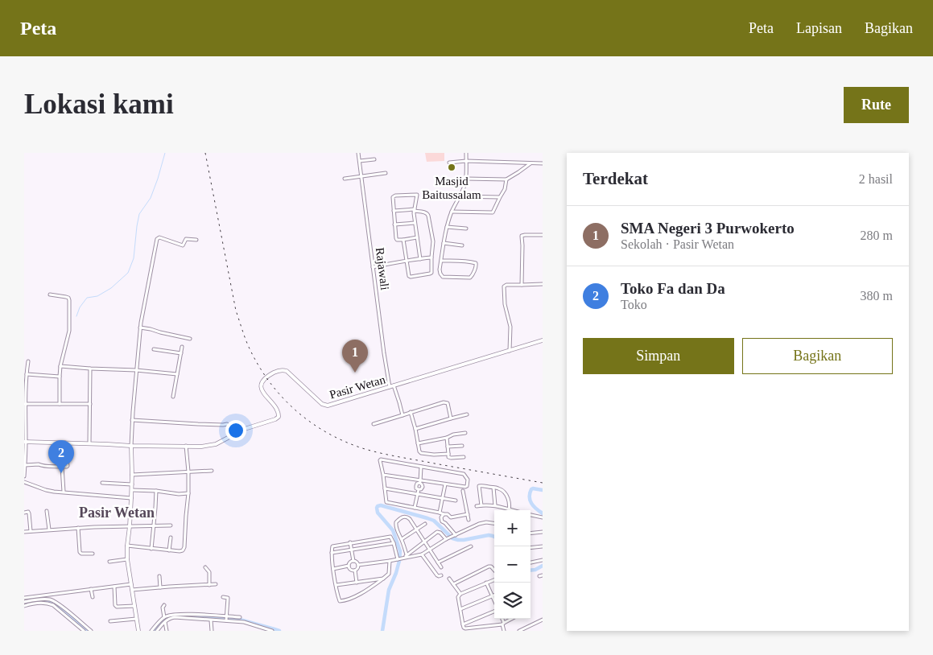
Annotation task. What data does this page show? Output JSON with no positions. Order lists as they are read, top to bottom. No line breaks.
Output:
{"streets":{"street":["Rajawali","Pasir Wetan"]},"crossings":[["Rajawali","Pasir Wetan"]],"districts":["Pasir Wetan"],"places":["Masjid Baitussalam"],"page":{"header":"Peta","nav":["Peta","Lapisan","Bagikan"],"buttons":["Rute",["Simpan","Bagikan"]],"title":"Lokasi kami","heading":["Terdekat","2 hasil"],"list":[{"mark":"1","name":"SMA Negeri 3 Purwokerto","note":"Sekolah · Pasir Wetan","value":"280 m"},{"mark":"2","name":"Toko Fa dan Da","note":"Toko","value":"380 m"}],"pins":["1","2"],"map_buttons":["+","−"]}}
